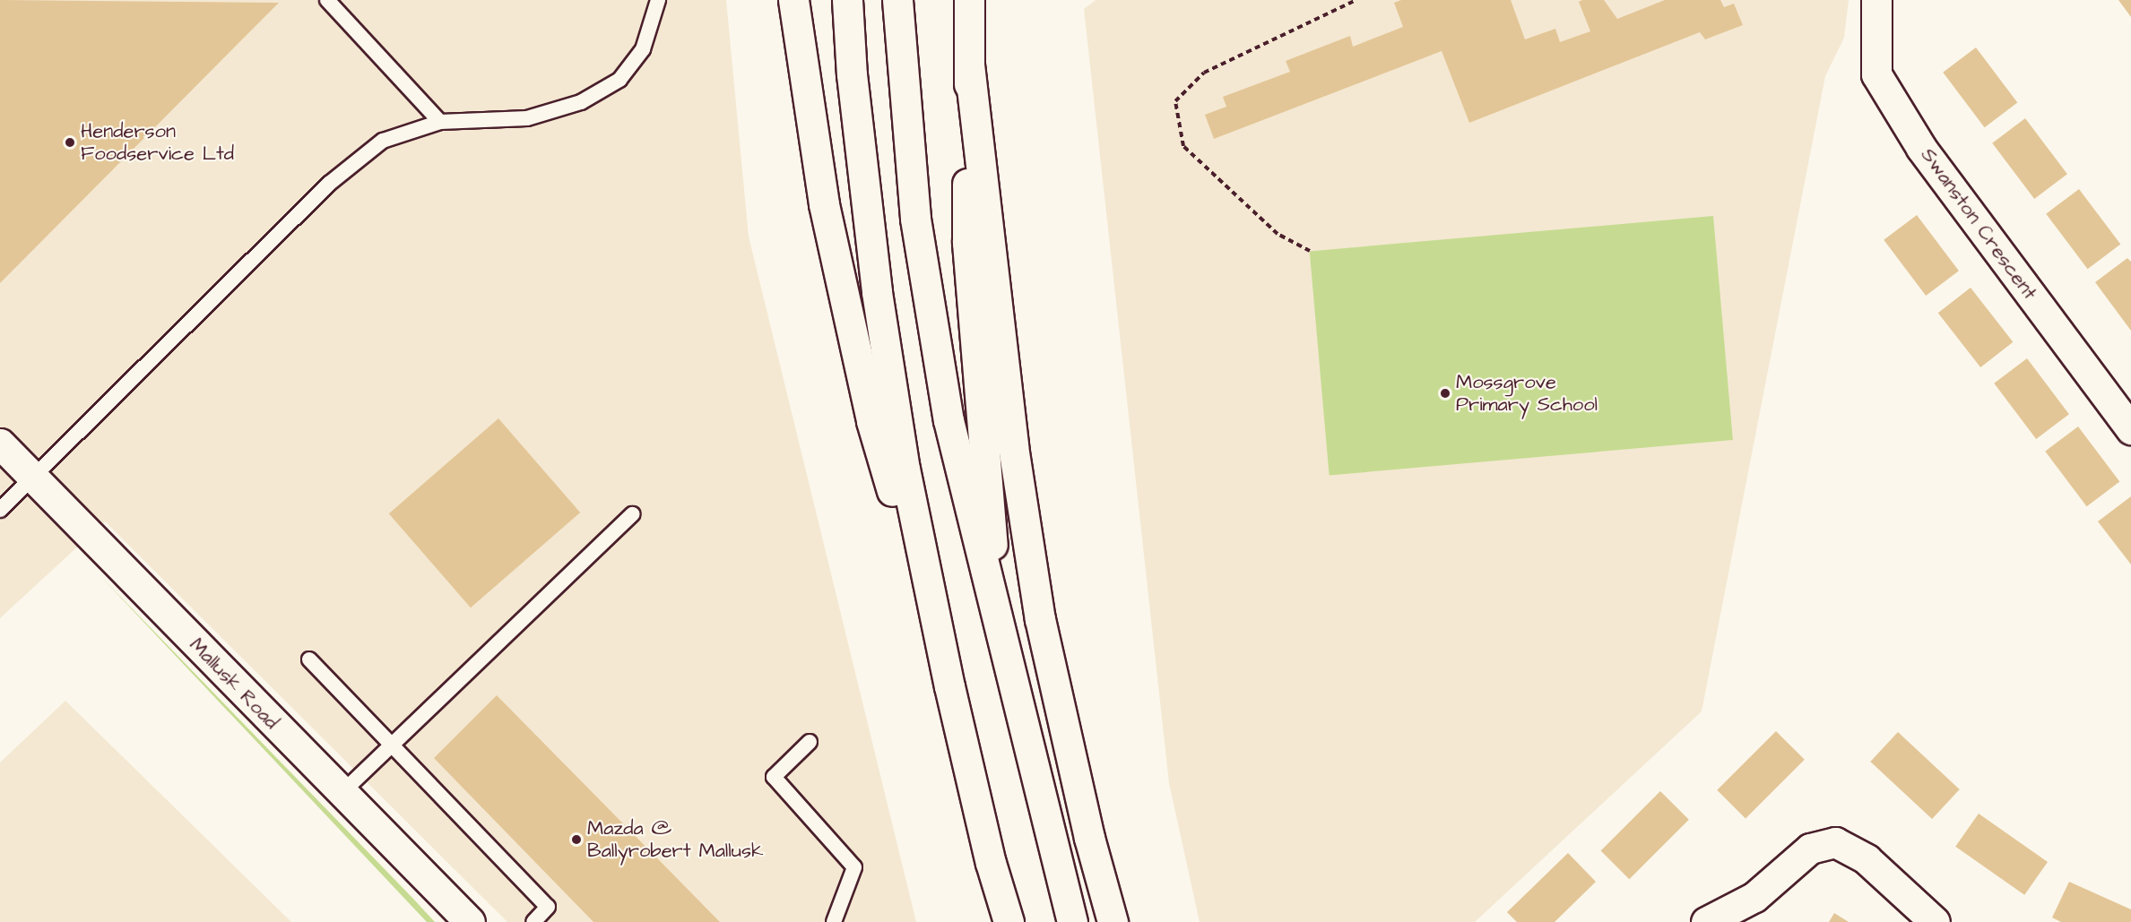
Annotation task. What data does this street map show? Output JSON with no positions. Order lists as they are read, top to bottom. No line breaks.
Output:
{"streets":{"main road":["Swanston Crescent","Mallusk Road"]},"places":["Henderson Foodservice Ltd","Mossgrove Primary School","Mazda @ Ballyrobert Mallusk"]}
